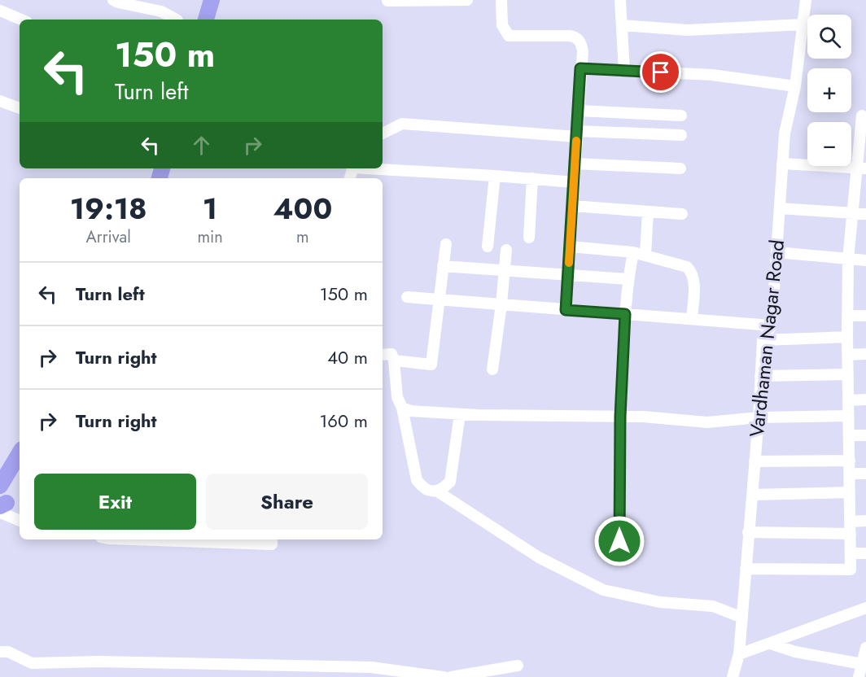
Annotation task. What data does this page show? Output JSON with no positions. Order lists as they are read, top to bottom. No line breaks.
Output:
{"streets":{"street":["Vardhaman Nagar Road"]},"page":{"map_buttons":["+","−"],"turn":["150 m","Turn left"],"eta":["19:18","Arrival","1","min","400","m"],"list":[{"name":"Turn left","value":"150 m"},{"name":"Turn right","value":"40 m"},{"name":"Turn right","value":"160 m"}],"buttons":["Exit","Share"]}}
